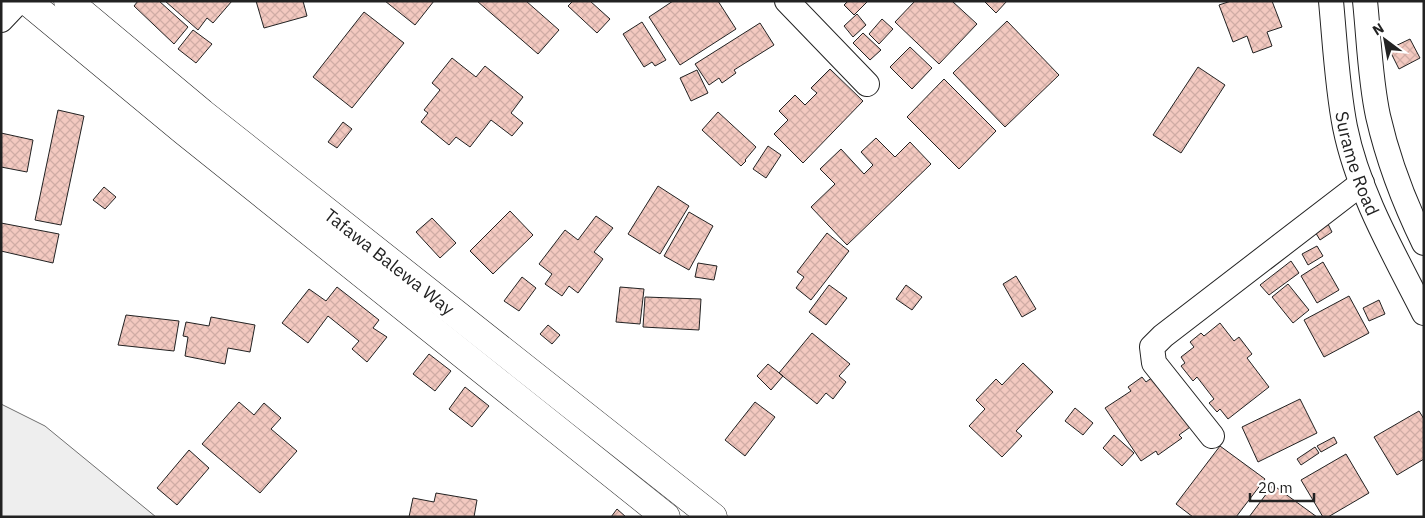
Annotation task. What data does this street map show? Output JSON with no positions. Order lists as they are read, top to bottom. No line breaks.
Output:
{"streets":{"main road":["Tafawa Balewa Way"],"street":["Surame Road"]},"scale_bar":"20 m","north":"top left"}
